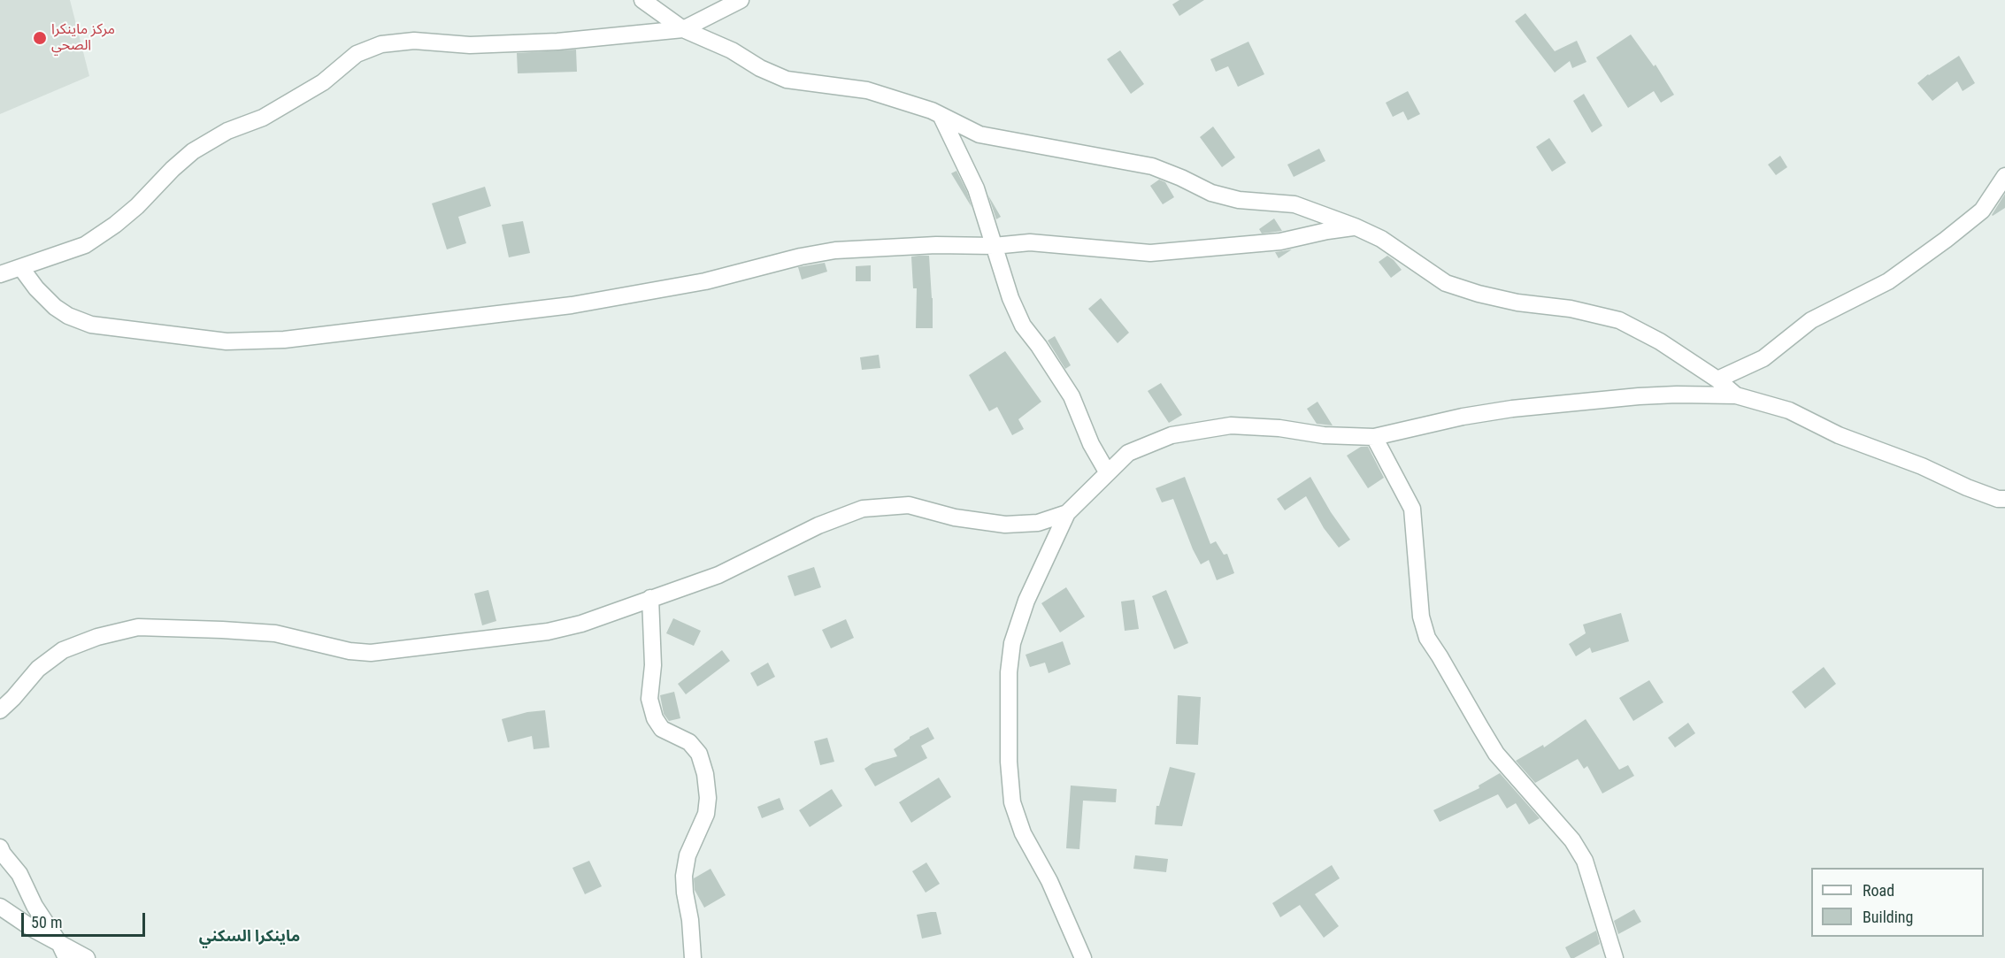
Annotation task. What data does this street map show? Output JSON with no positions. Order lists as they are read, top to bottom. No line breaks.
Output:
{"districts":["ماينكرا السكني"],"places":["مركز ماينكرا الصحي"],"legend":["Road","Building"],"scale_bar":"50 m"}
